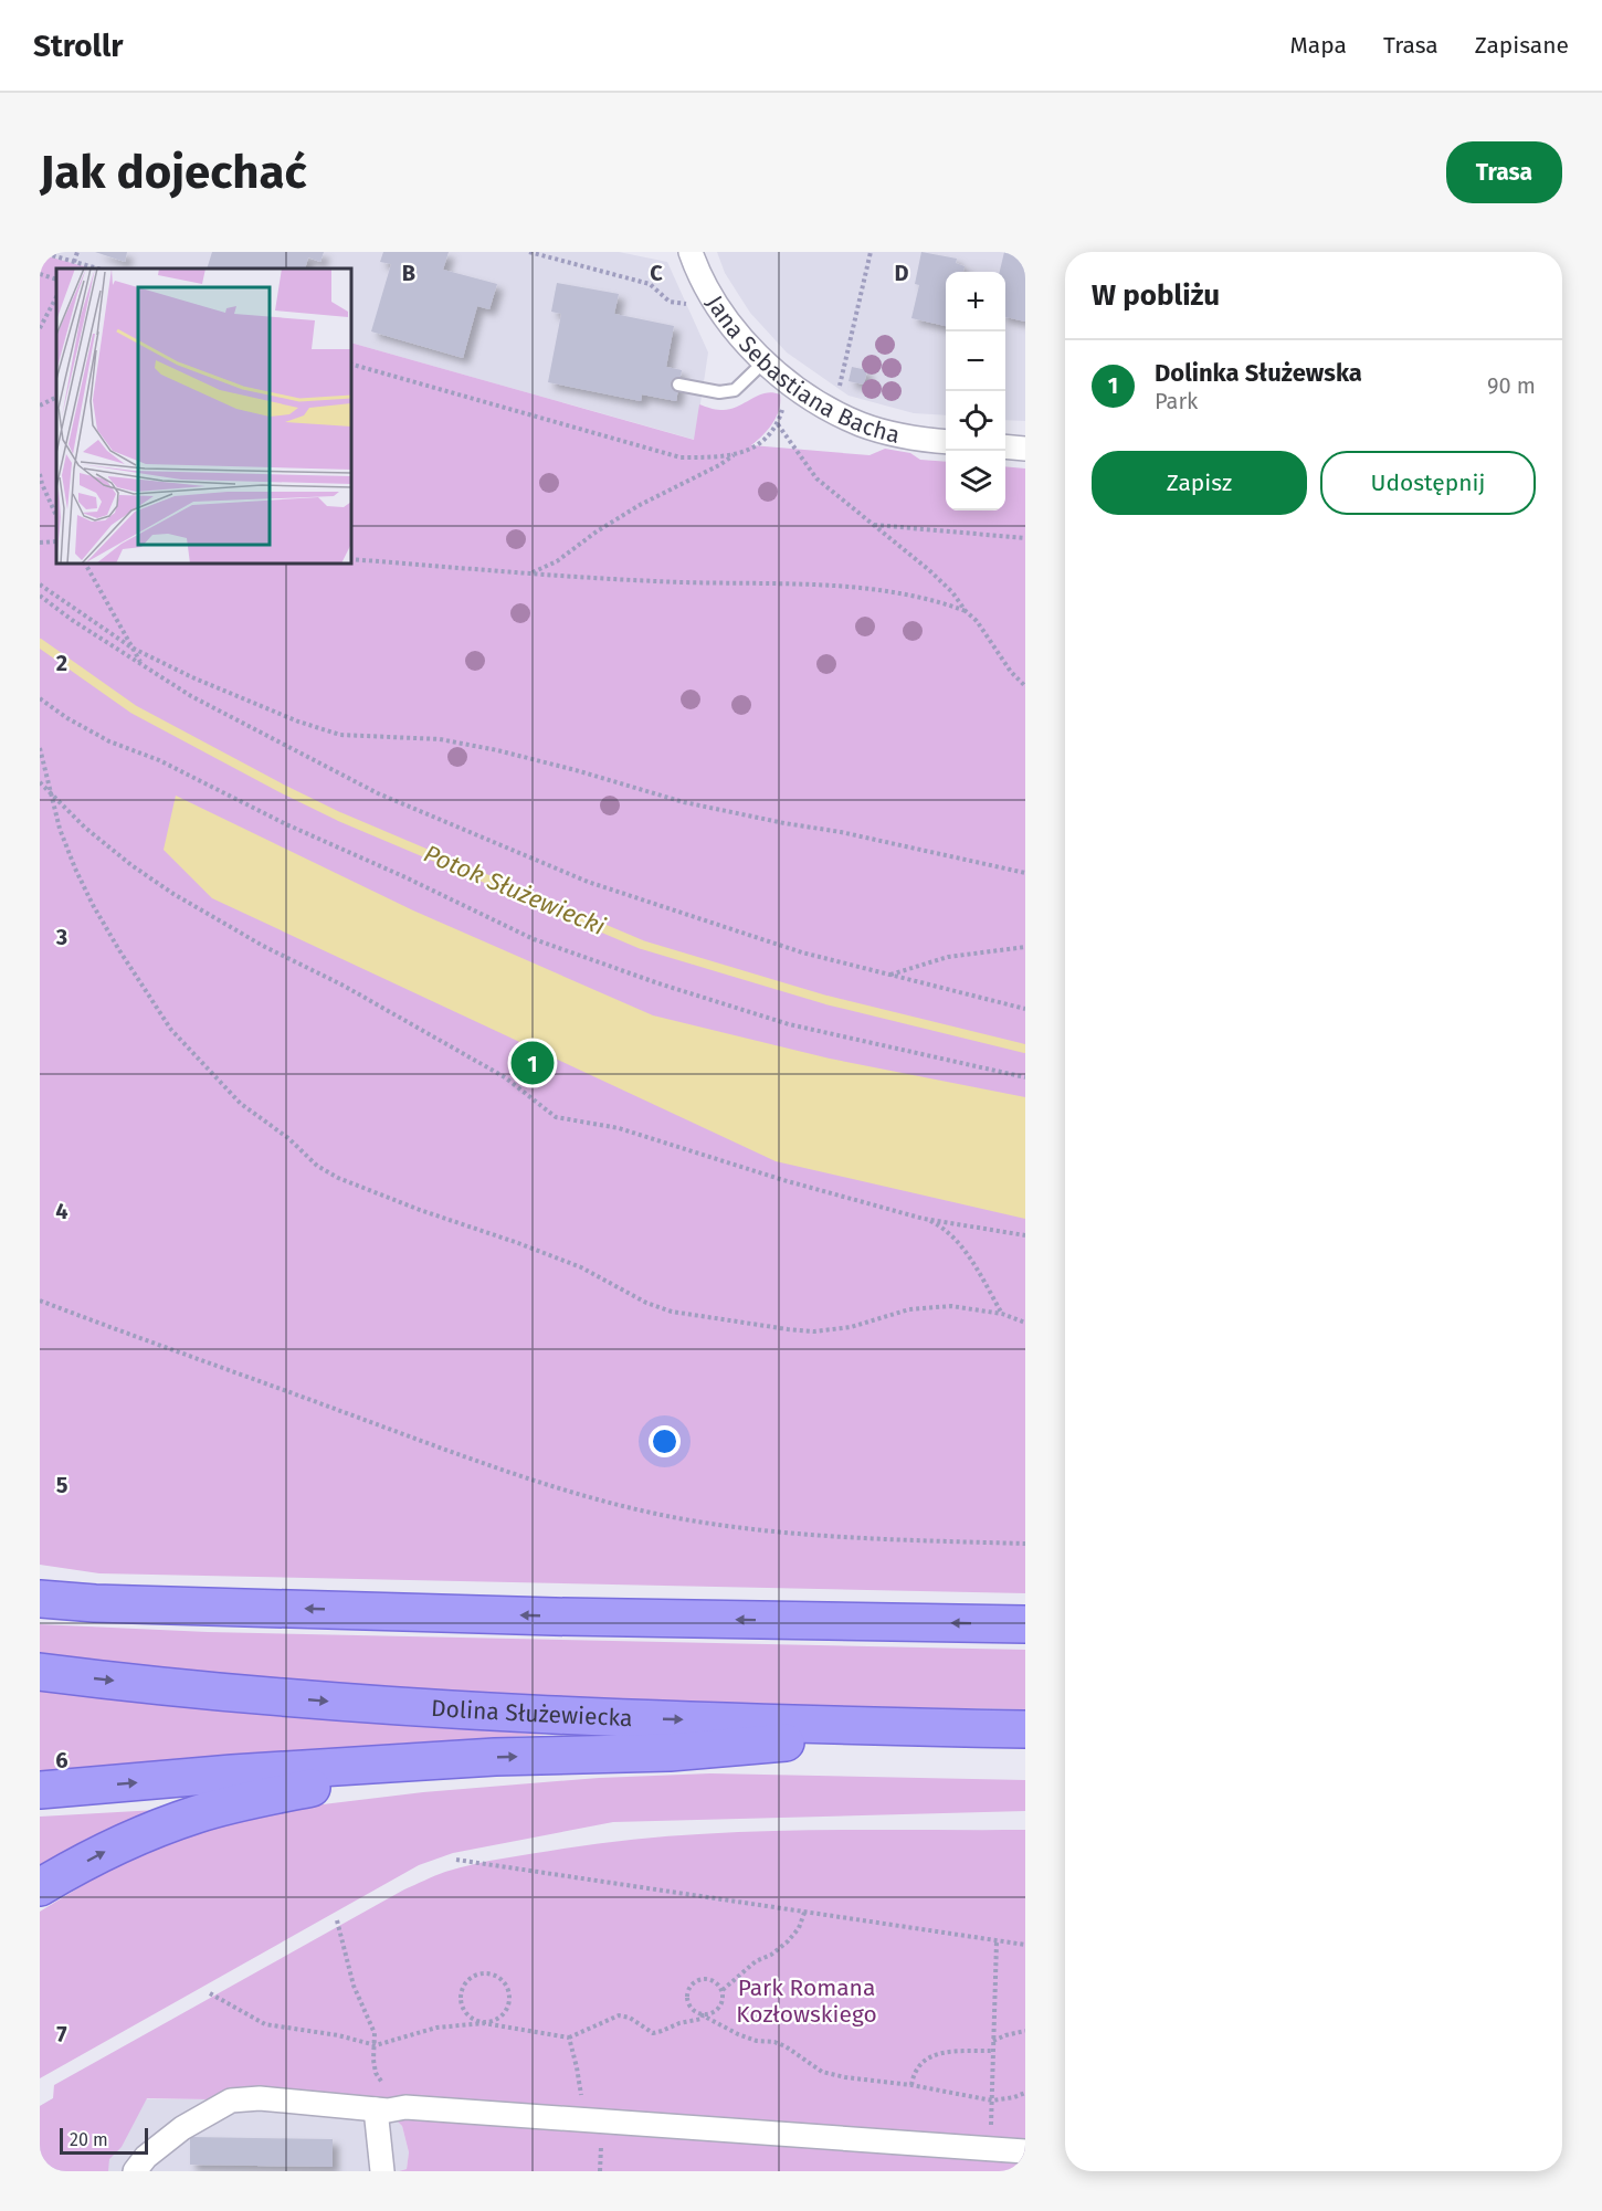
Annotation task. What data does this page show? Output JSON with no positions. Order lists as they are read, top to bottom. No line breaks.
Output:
{"streets":{"main road":["Dolina Służewiecka"],"street":["Jana Sebastiana Bacha"]},"water":["Potok Służewiecki"],"parks":["Park Romana Kozłowskiego"],"scale_bar":"20 m","page":{"header":"Strollr","nav":["Mapa","Trasa","Zapisane"],"buttons":["Trasa",["Zapisz","Udostępnij"]],"title":"Jak dojechać","heading":"W pobliżu","map_buttons":["+","−"],"list":[{"mark":"1","name":"Dolinka Służewska","note":"Park","value":"90 m"}],"pins":"1","scale":"20 m"},"grid":{"columns":["B","C","D"],"rows":["2","3","4","5","6","7"]}}
